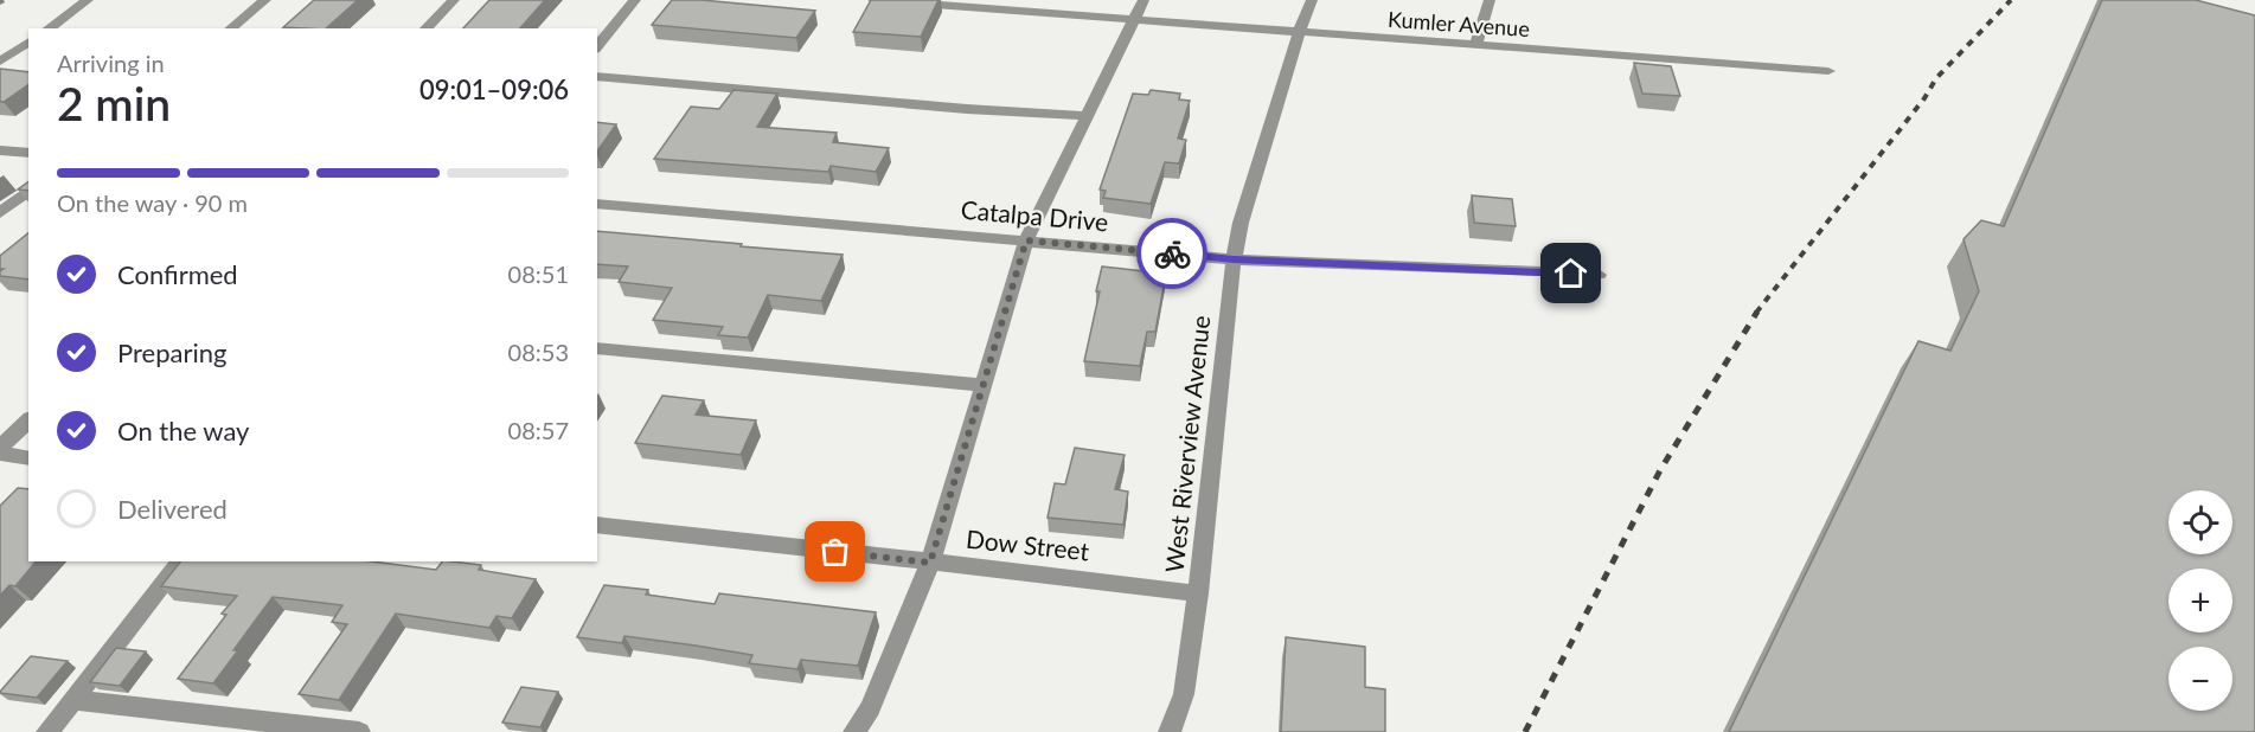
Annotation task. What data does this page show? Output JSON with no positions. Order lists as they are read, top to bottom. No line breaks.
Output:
{"streets":{"street":["Kumler Avenue","Catalpa Drive","West Riverview Avenue","Dow Street"]},"crossings":[["Kumler Avenue","West Riverview Avenue"],["Catalpa Drive","West Riverview Avenue"],["West Riverview Avenue","Dow Street"]],"page":{"heading":["2 min","Arriving in","09:01–09:06"],"bar":"On the way · 90 m","list":[["Confirmed","08:51"],["Preparing","08:53"],["On the way","08:57"],"Delivered"],"map_buttons":["+","−"]}}
